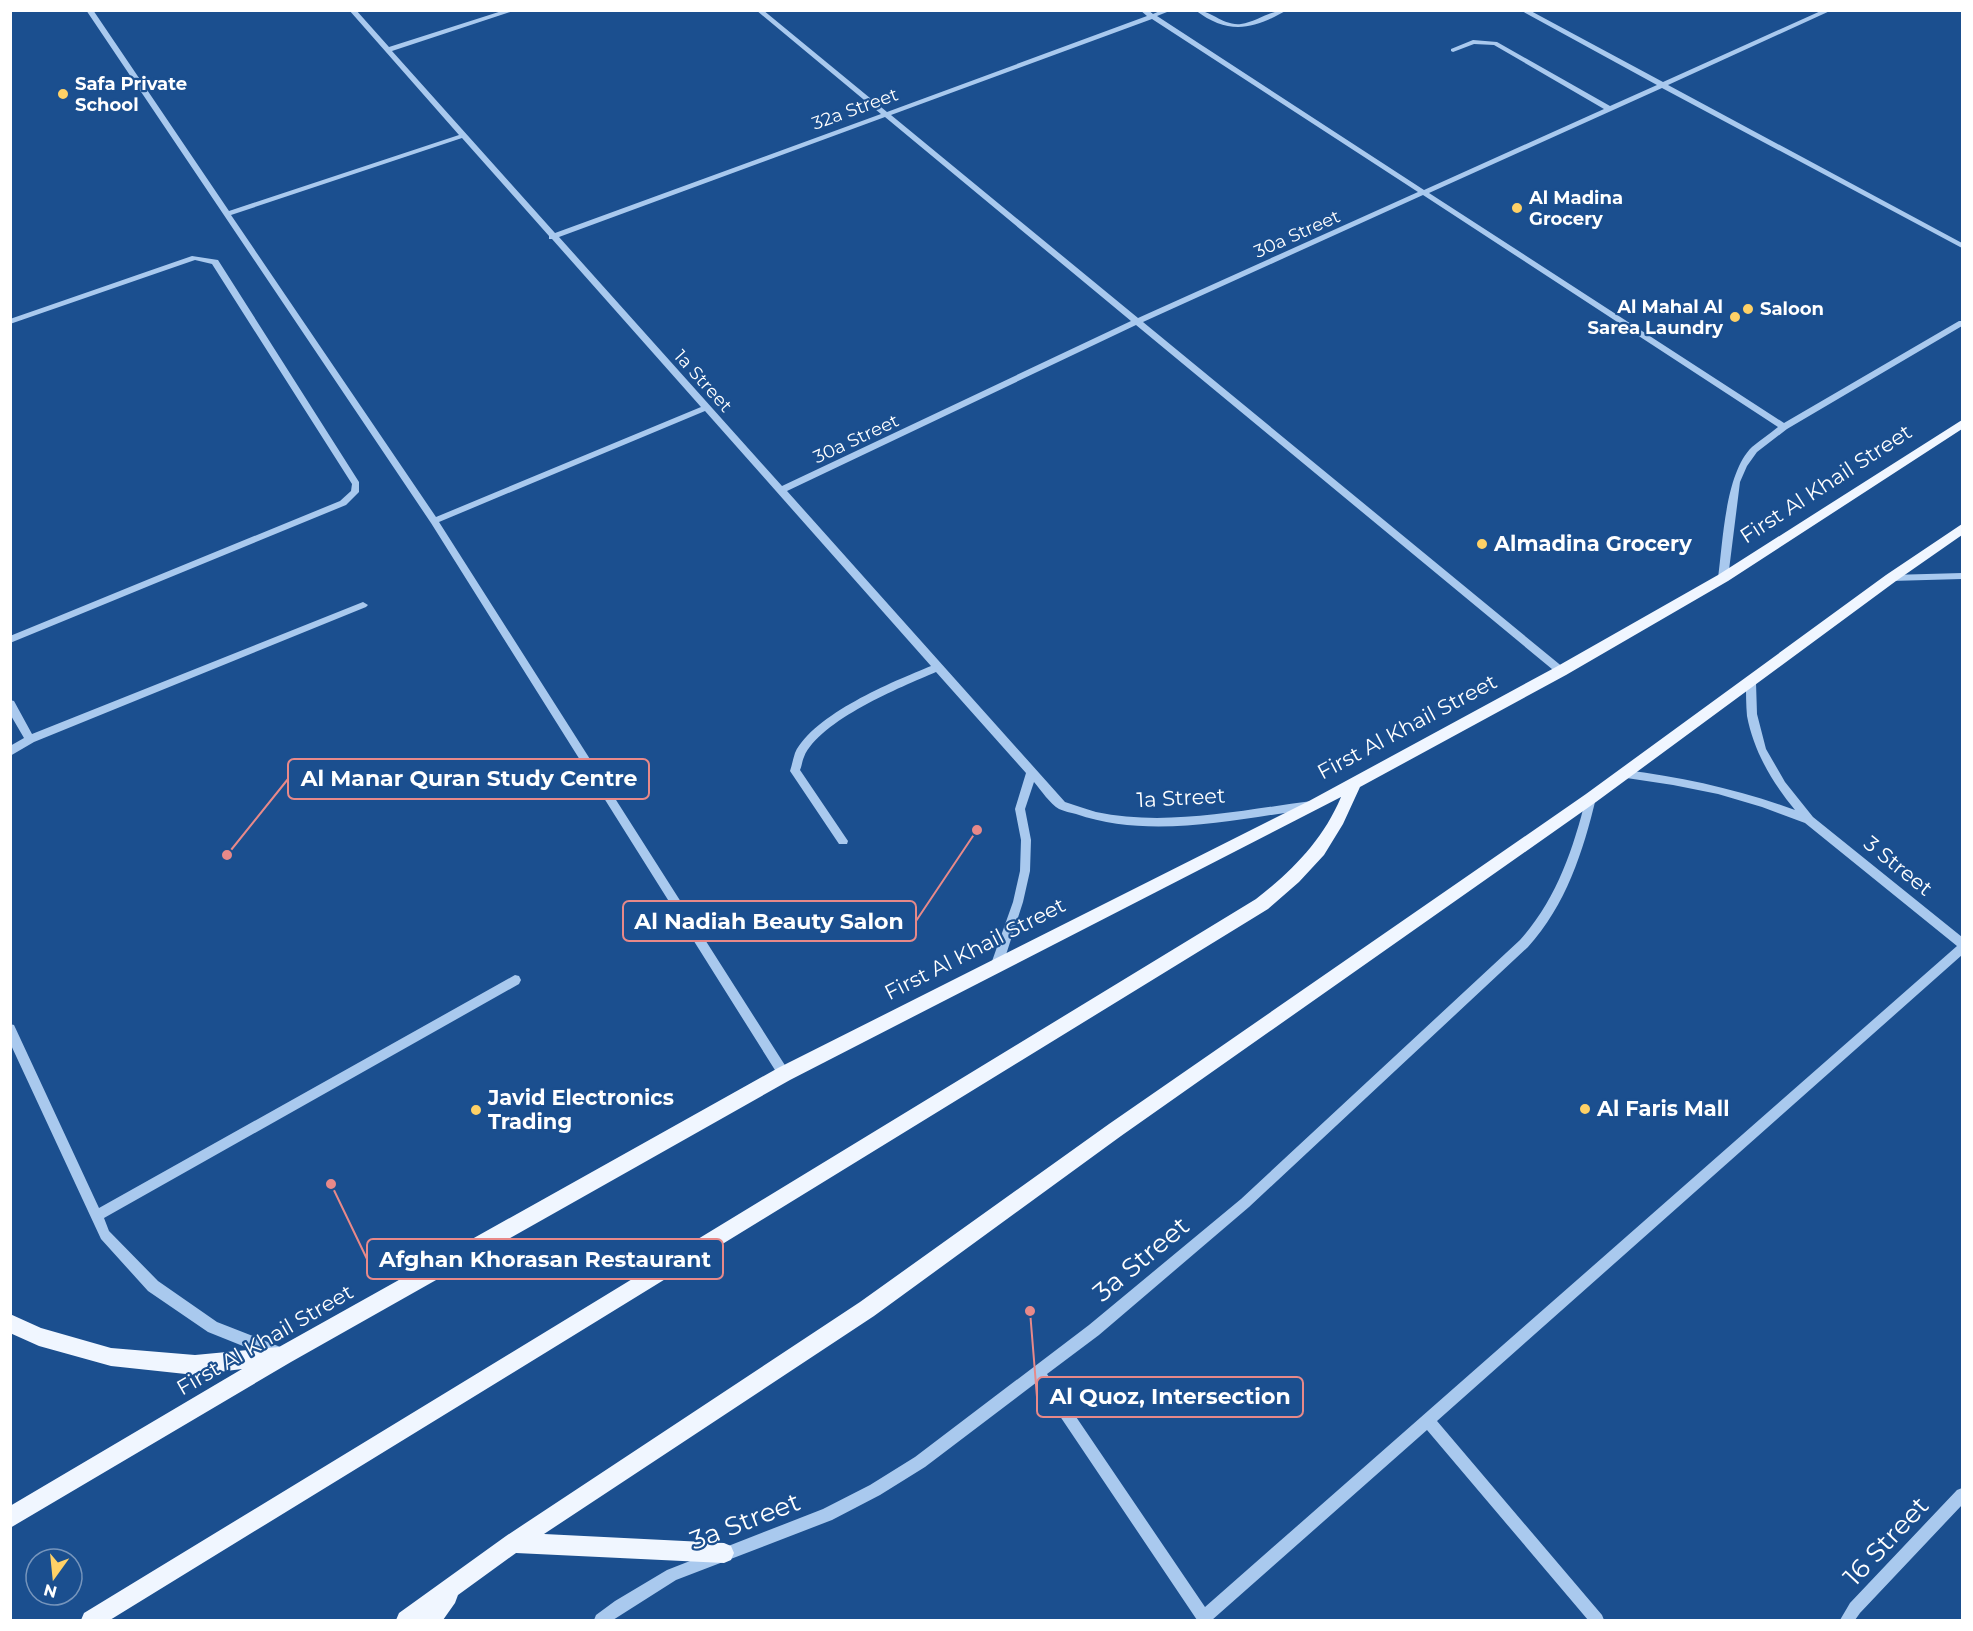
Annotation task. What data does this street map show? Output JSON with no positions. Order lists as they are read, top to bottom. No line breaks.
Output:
{"streets":{"main road":["First Al Khail Street"],"street":["32a Street","30a Street","1a Street","3 Street","3a Street","16 Street"]},"crossings":[["32a Street","1a Street"],["30a Street","1a Street"],["1a Street","First Al Khail Street"]],"places":["Safa Private School","Al Madina Grocery","Saloon","Al Mahal Al Sarea Laundry","Almadina Grocery","Al Nadiah Beauty Salon","Al Manar Quran Study Centre","Al Faris Mall","Javid Electronics Trading","Afghan Khorasan Restaurant","Al Quoz, Intersection"],"north":"bottom"}
